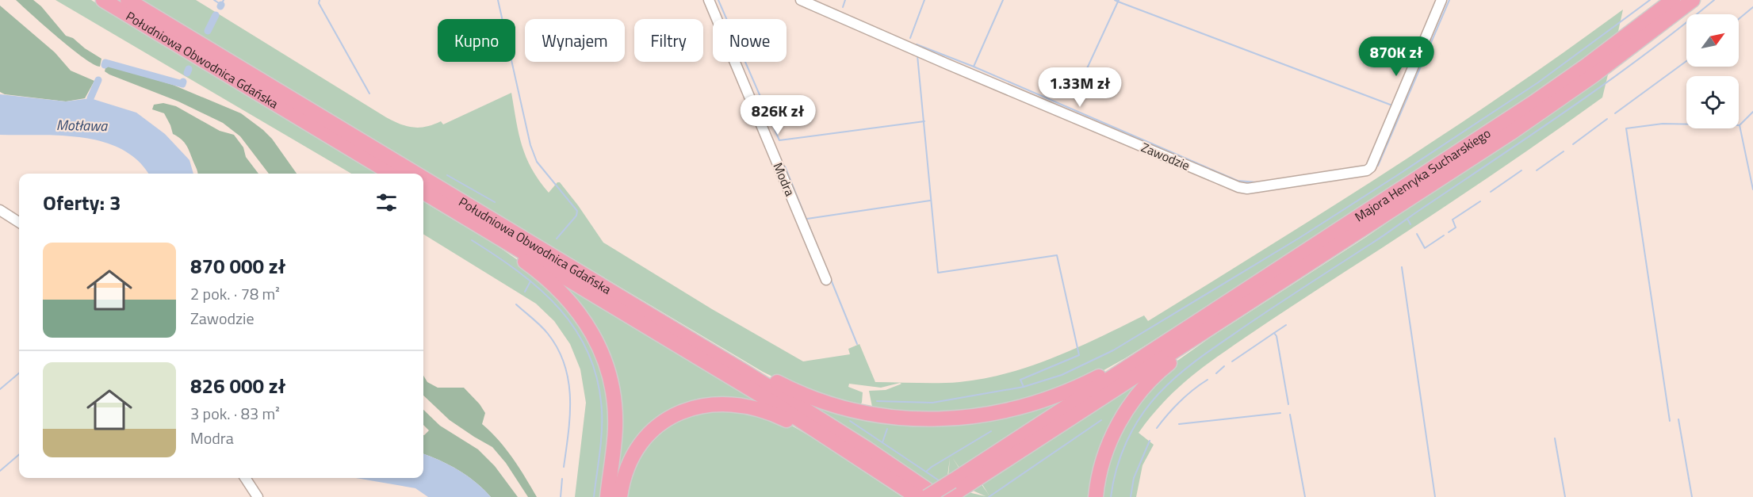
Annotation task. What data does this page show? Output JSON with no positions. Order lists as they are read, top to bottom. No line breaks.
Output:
{"streets":{"highway":["Południowa Obwodnica Gdańska","Majora Henryka Sucharskiego"],"street":["Zawodzie","Modra"]},"water":["Motława"],"north":"top right","page":{"chip":["Kupno","Wynajem","Filtry","Nowe"],"price":["870K zł","1.33M zł","826K zł"],"heading":"Oferty: 3","list":[{"name":"870 000 zł","note":"2 pok. · 78 m² · Zawodzie"},{"name":"826 000 zł","note":"3 pok. · 83 m² · Modra"}]}}
